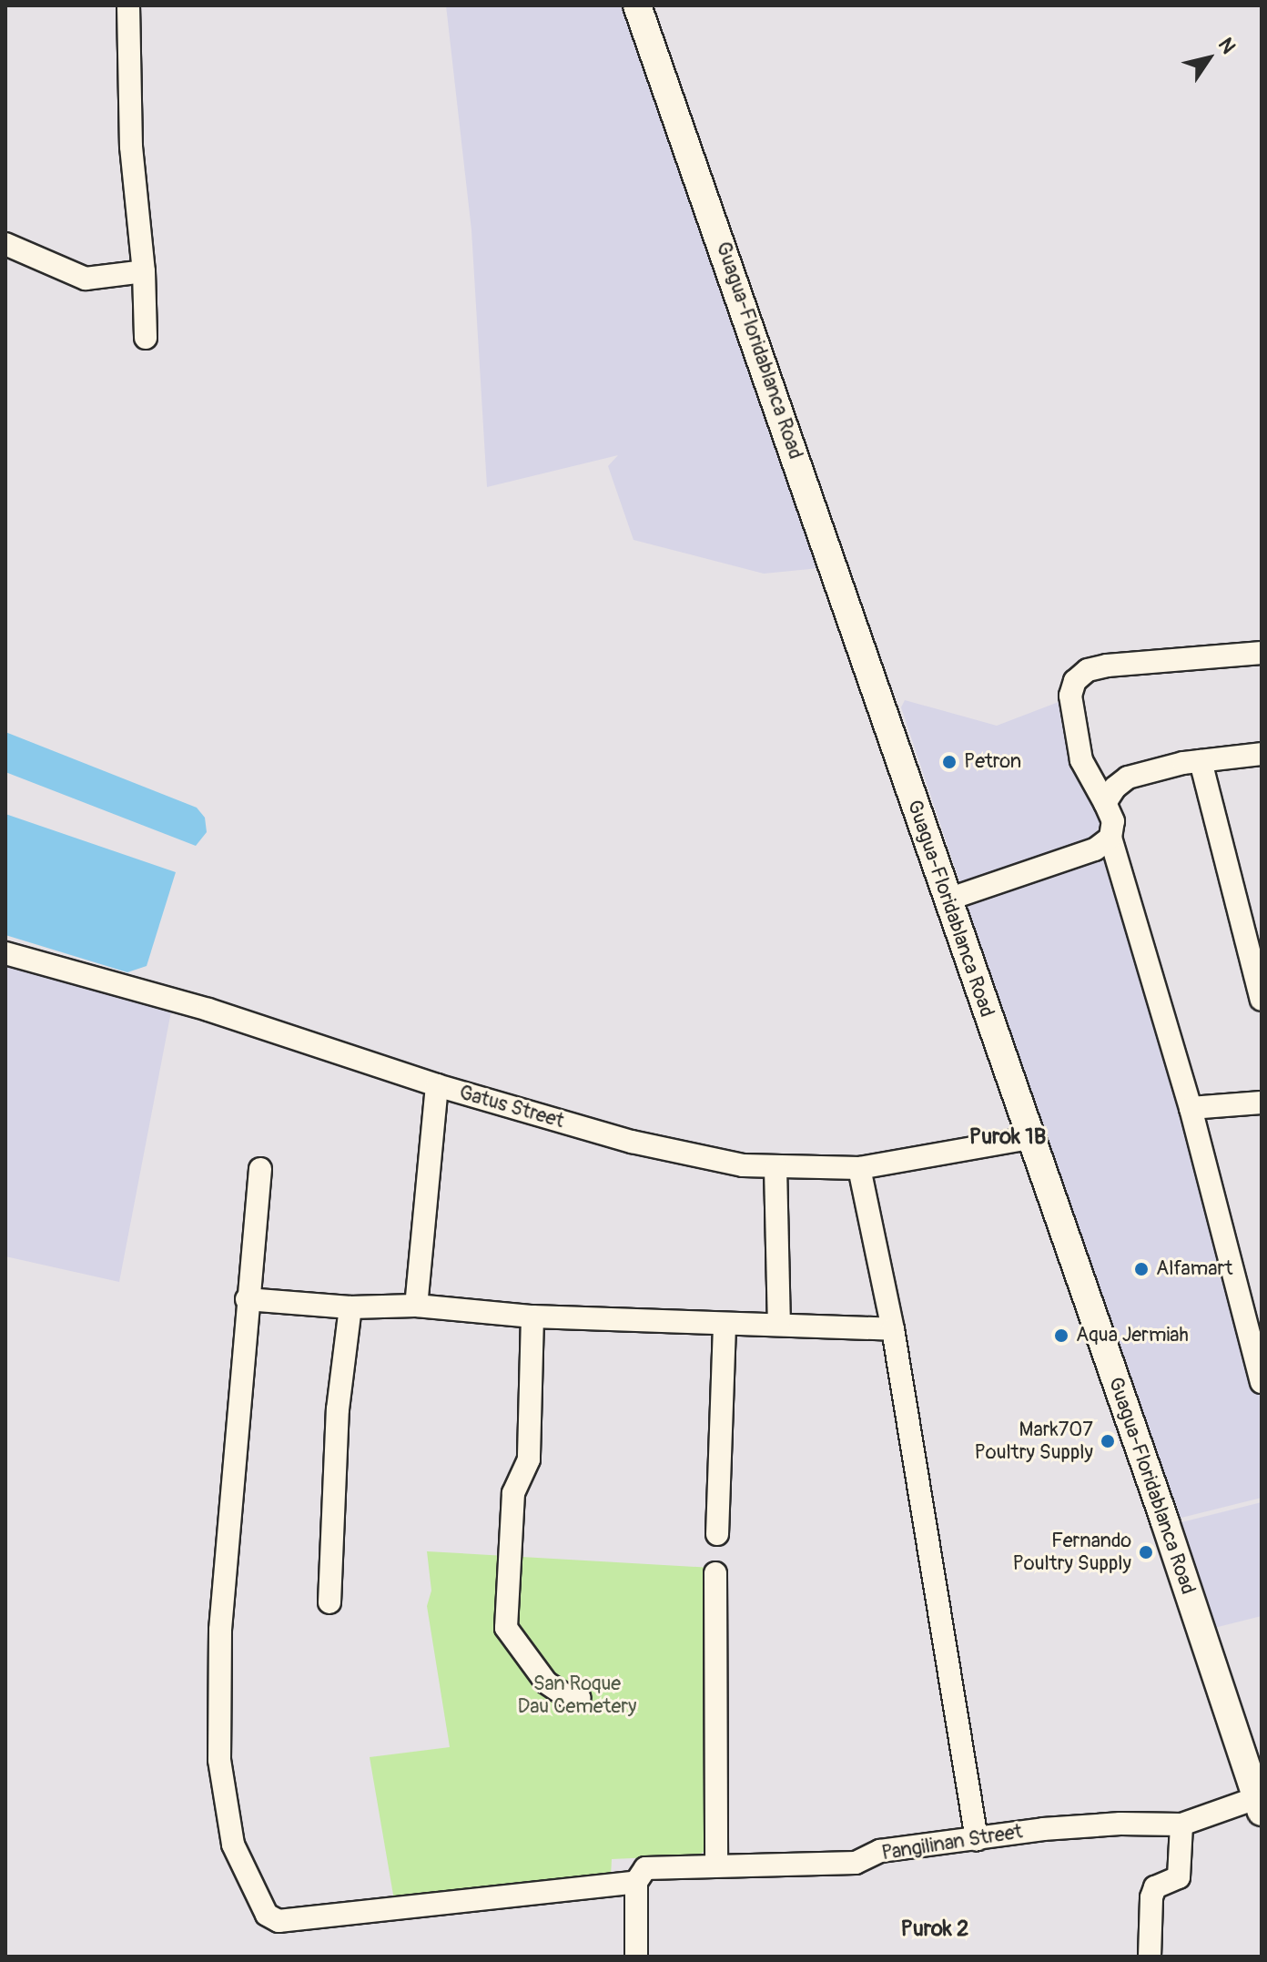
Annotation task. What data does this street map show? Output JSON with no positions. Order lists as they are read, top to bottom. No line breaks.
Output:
{"streets":{"main road":["Guagua-Floridablanca Road"],"street":["Gatus Street","Pangilinan Street"]},"crossings":[["Guagua-Floridablanca Road","Gatus Street"],["Guagua-Floridablanca Road","Pangilinan Street"]],"districts":["Purok 1B","Purok 2"],"parks":["San Roque Dau Cemetery"],"places":["Petron","Alfamart","Aqua Jermiah","Mark707 Poultry Supply","Fernando Poultry Supply"],"north":"top right"}
